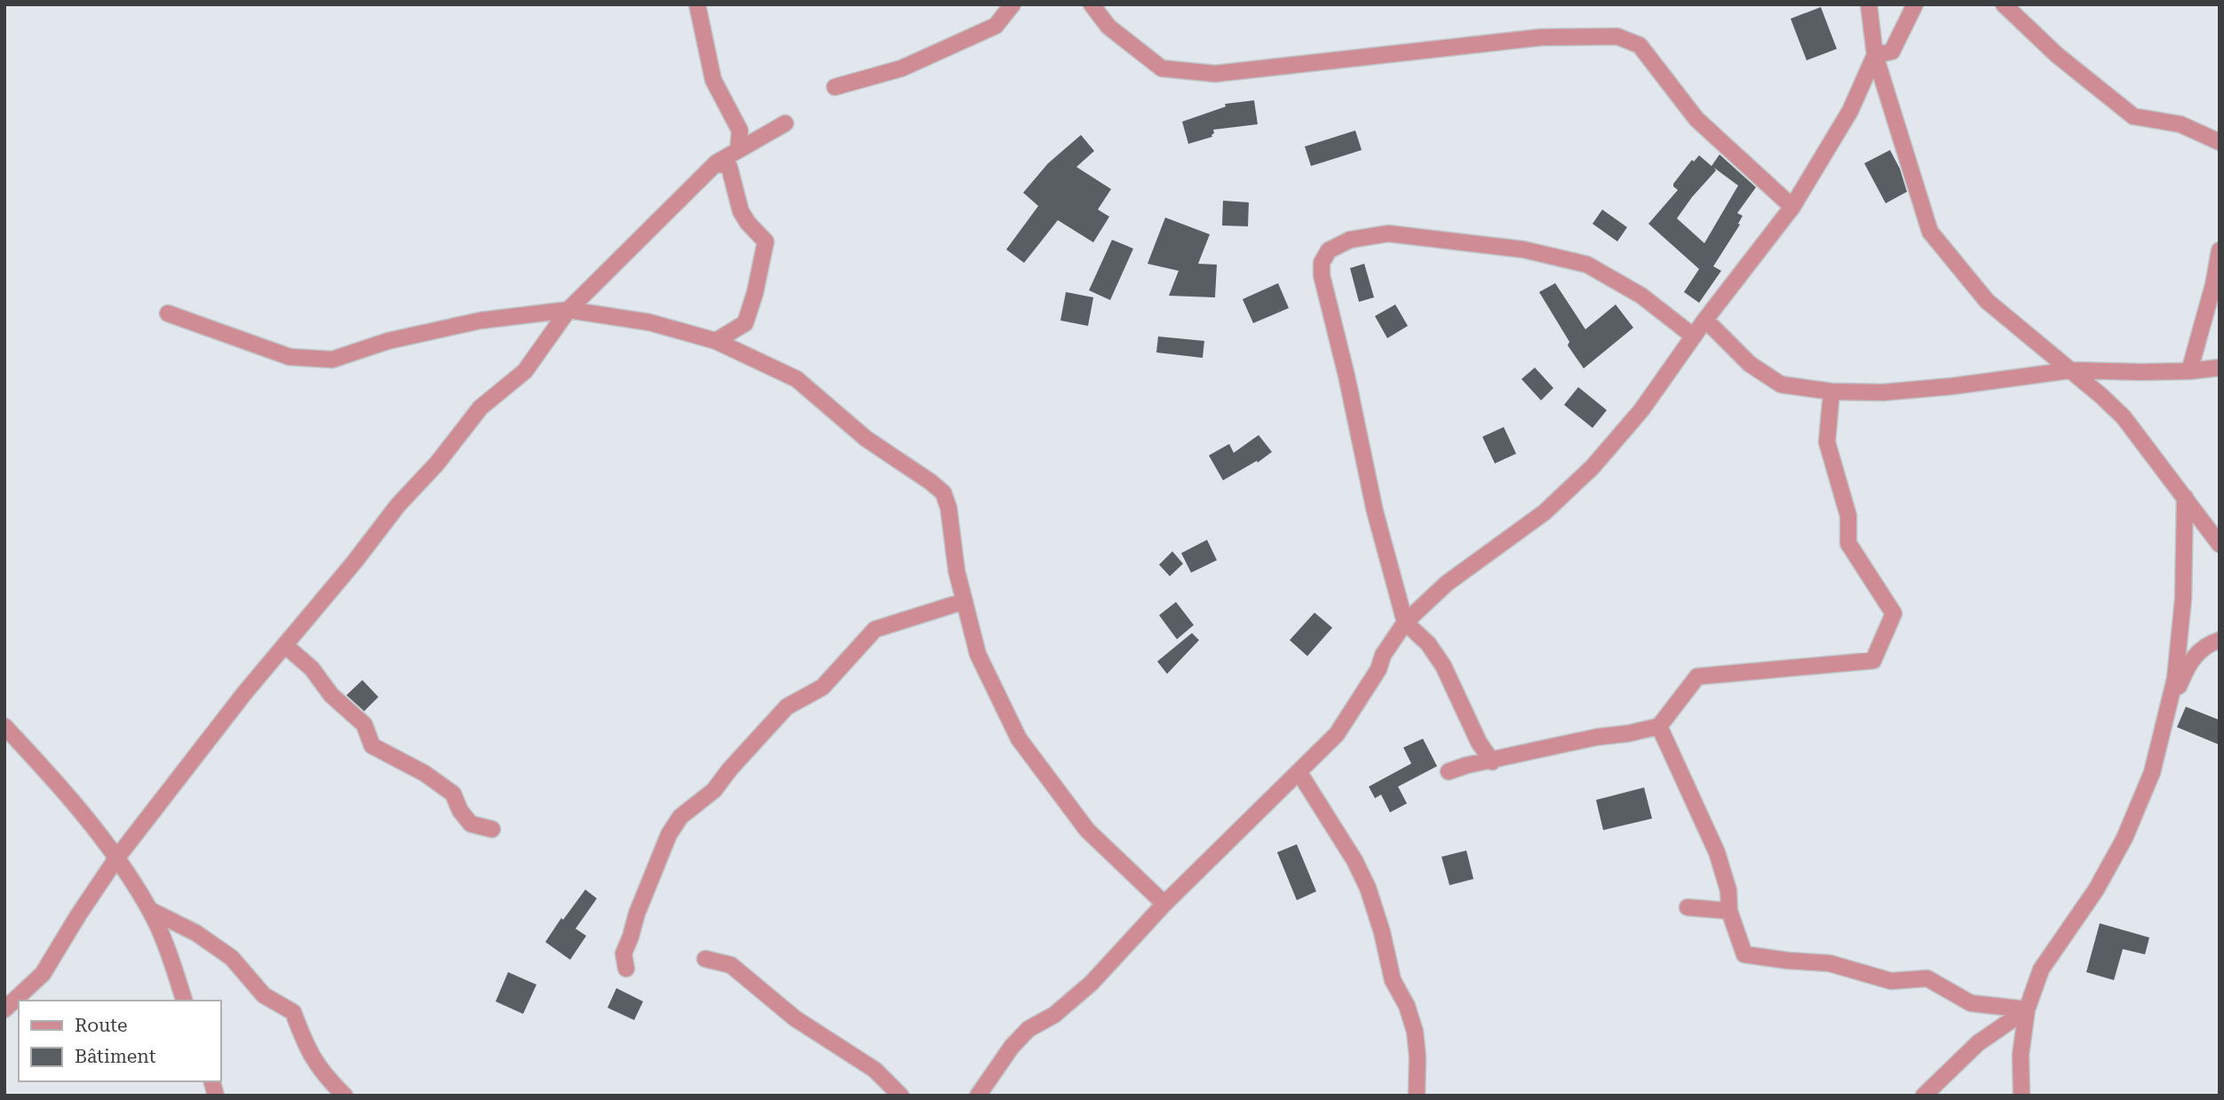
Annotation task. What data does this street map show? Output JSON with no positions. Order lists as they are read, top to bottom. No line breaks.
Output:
{"legend":["Route","Bâtiment"]}
